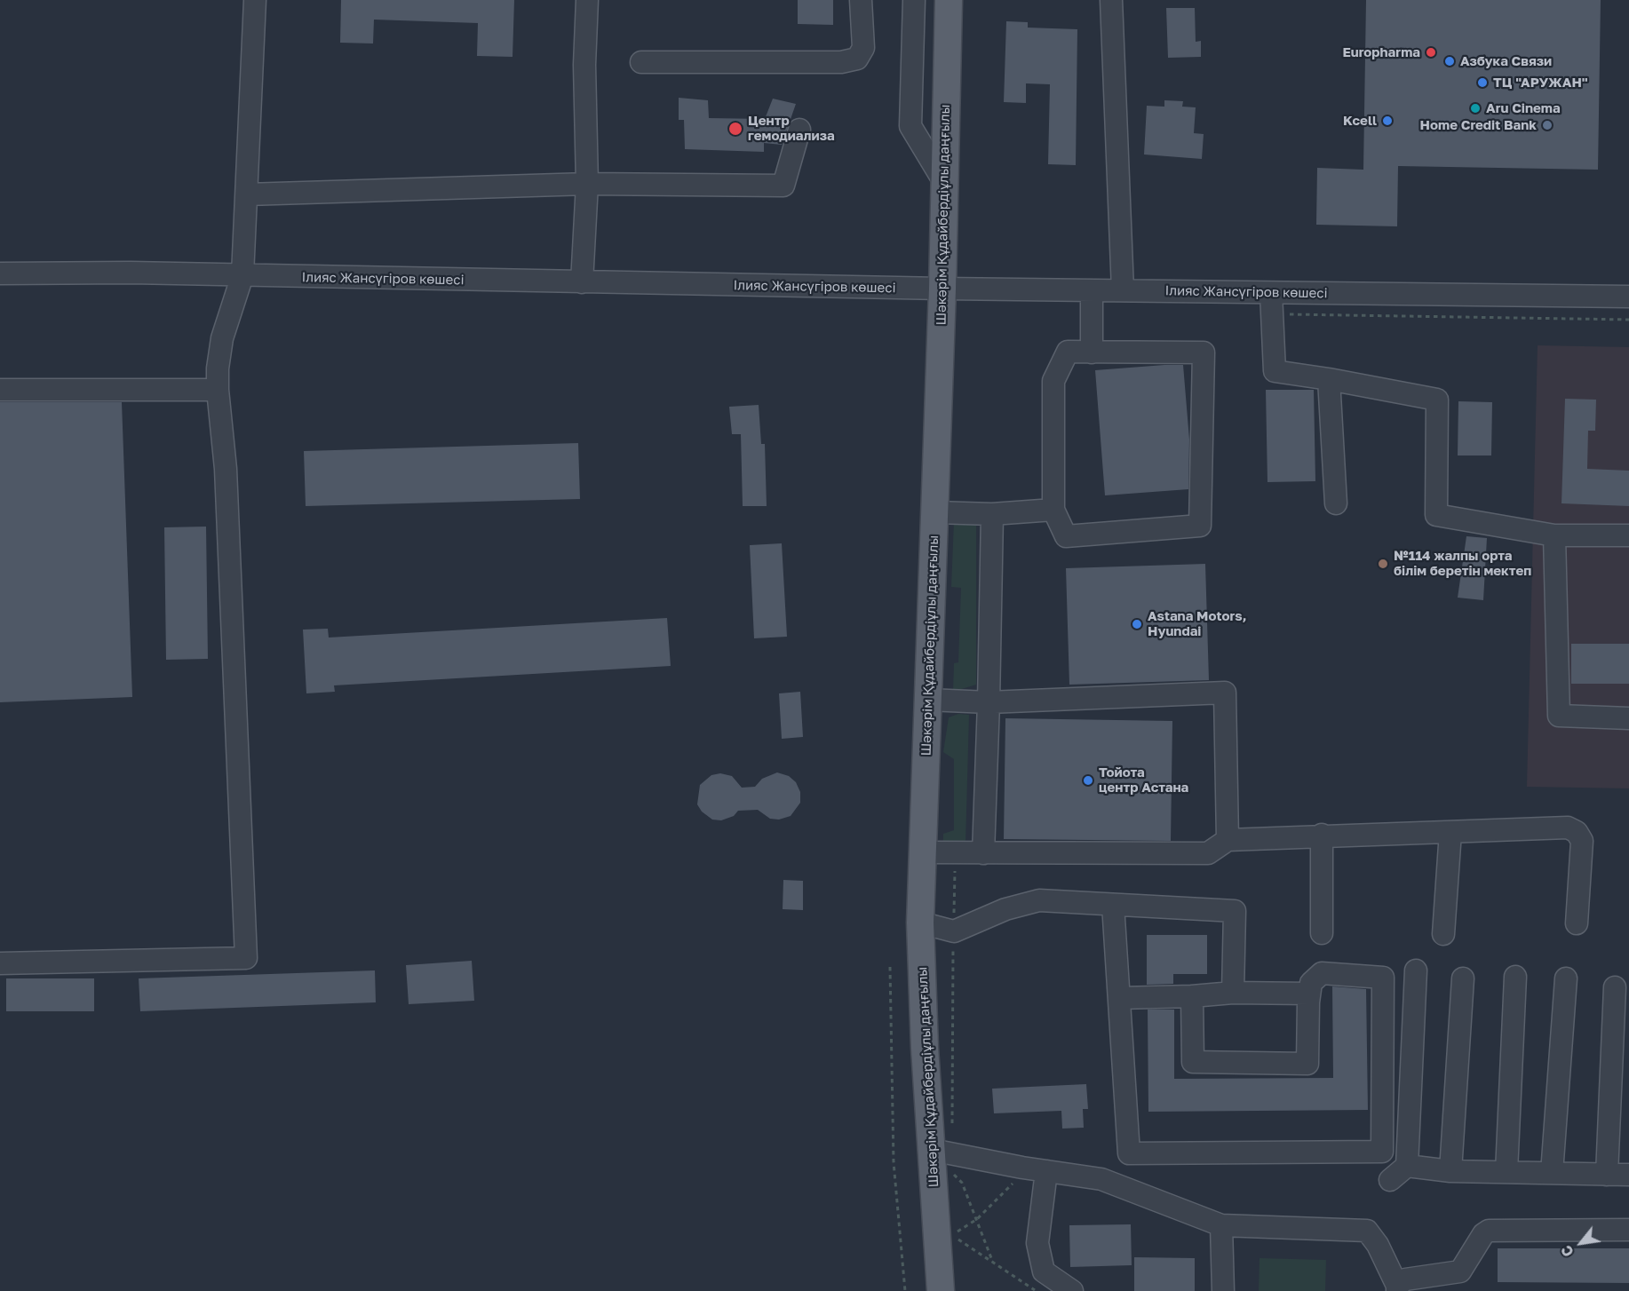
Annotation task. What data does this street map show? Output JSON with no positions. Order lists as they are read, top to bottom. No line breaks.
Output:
{"streets":{"main road":["Шәкәрім Құдайбердіұлы даңғылы"],"street":["Ілияс Жансүгіров көшесі"]},"crossings":[["Шәкәрім Құдайбердіұлы даңғылы","Ілияс Жансүгіров көшесі"]],"places":["Europharma","Азбука Связи","ТЦ \"АРУЖАН\"","Aru Cinema","Kcell","Home Credit Bank","Центр гемодиализа","№114 жалпы орта білім беретін мектеп","Astana Motors, Hyundai","Тойота центр Астана"],"north":"bottom left"}
